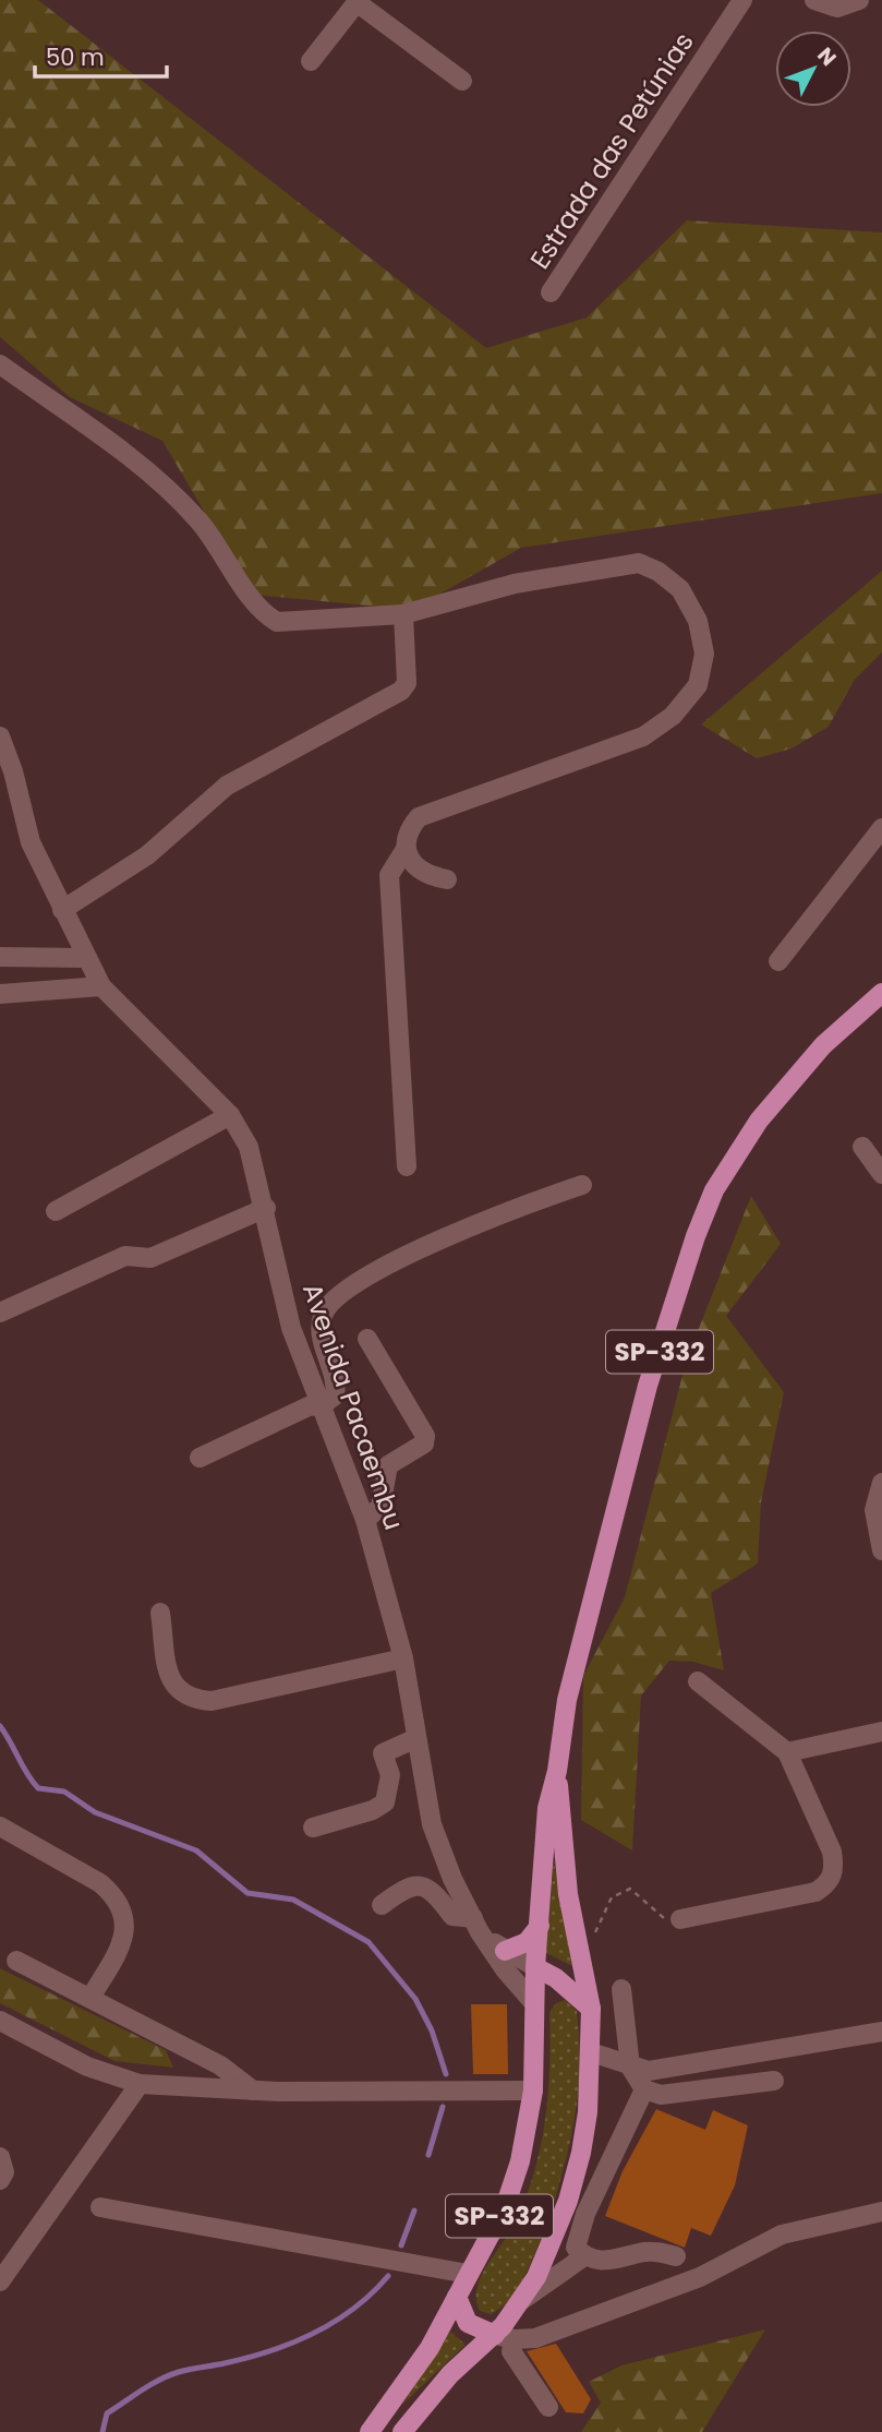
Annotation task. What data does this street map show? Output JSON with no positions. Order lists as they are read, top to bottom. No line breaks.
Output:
{"streets":{"main road":["SP-332"],"street":["Estrada das Petúnias","Avenida Pacaembu"]},"crossings":[["SP-332","Avenida Pacaembu"]],"scale_bar":"50 m","north":"top right"}
